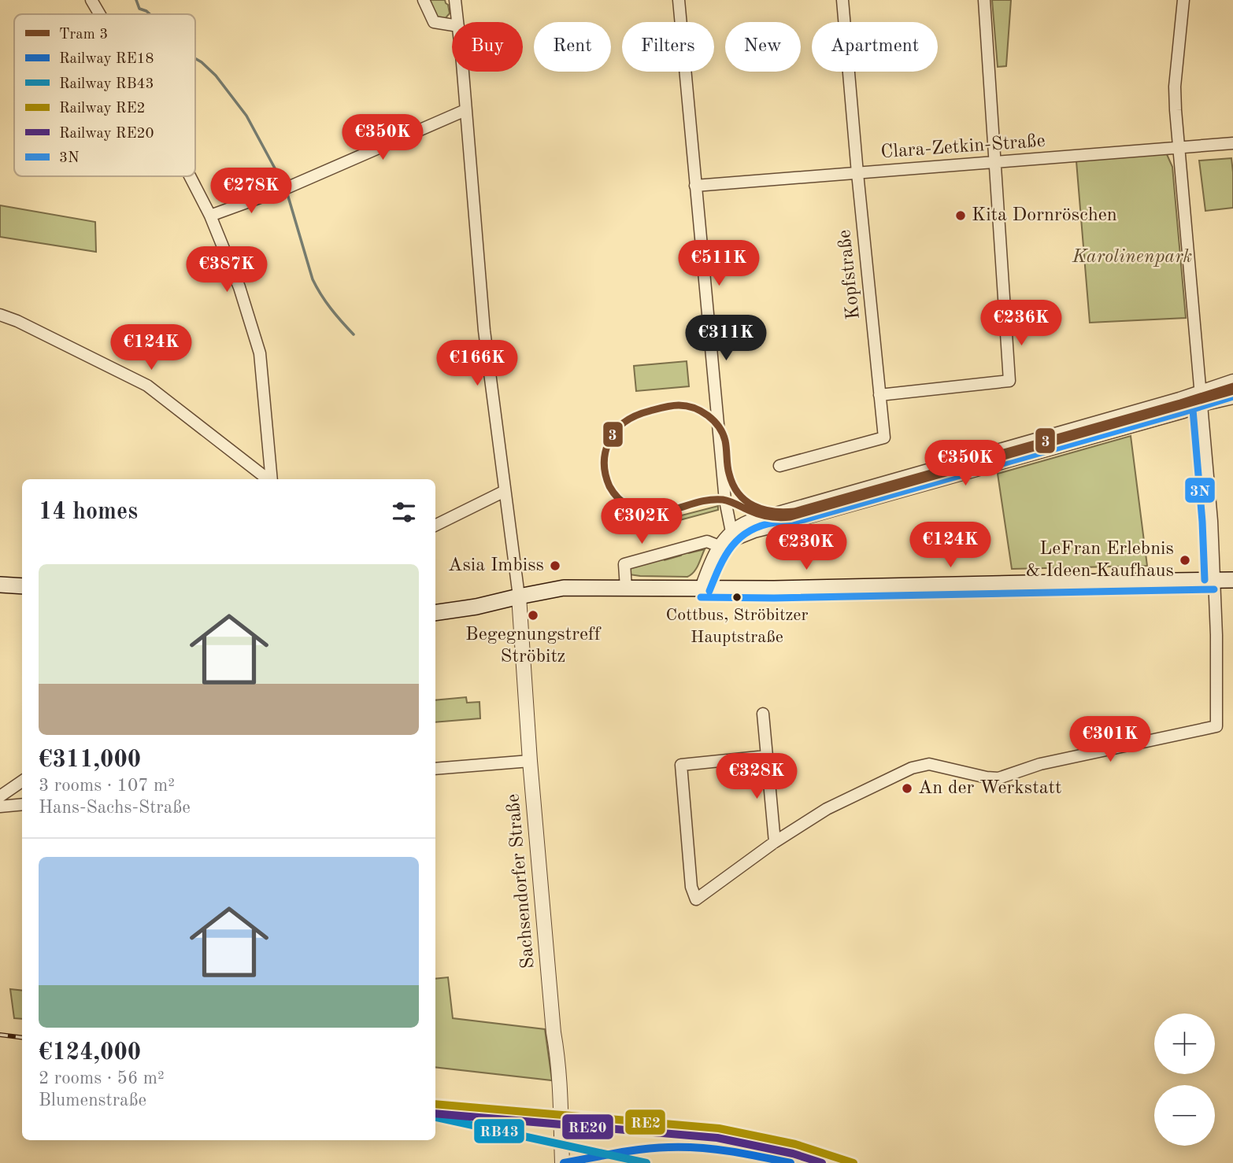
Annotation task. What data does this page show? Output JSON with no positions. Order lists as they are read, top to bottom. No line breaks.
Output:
{"streets":{"street":["Clara-Zetkin-Straße","Kopfstraße","Sachsendorfer Straße"]},"crossings":[["Clara-Zetkin-Straße","Kopfstraße"]],"parks":["Karolinenpark"],"places":["Kita Dornröschen","LeFran Erlebnis & Ideen Kaufhaus","Asia Imbiss","Cottbus, Ströbitzer Hauptstraße","Begegnungstreff Ströbitz","An der Werkstatt"],"lines":["tram line 3","transit line 3N","rail line RE2","rail line RE20","rail line RB43","rail line RE18"],"legend":["Tram 3","Railway RE18","Railway RB43","Railway RE2","Railway RE20","3N"],"page":{"chip":["Buy","Rent","Filters","New","Apartment"],"price":["€350K","€278K","€511K","€387K","€236K","€311K","€124K","€166K","€350K","€302K","€124K","€230K","€301K","€328K"],"heading":"14 homes","list":[{"name":"€311,000","note":"3 rooms · 107 m² · Hans-Sachs-Straße"},{"name":"€124,000","note":"2 rooms · 56 m² · Blumenstraße"}],"map_buttons":["+","−"]}}
